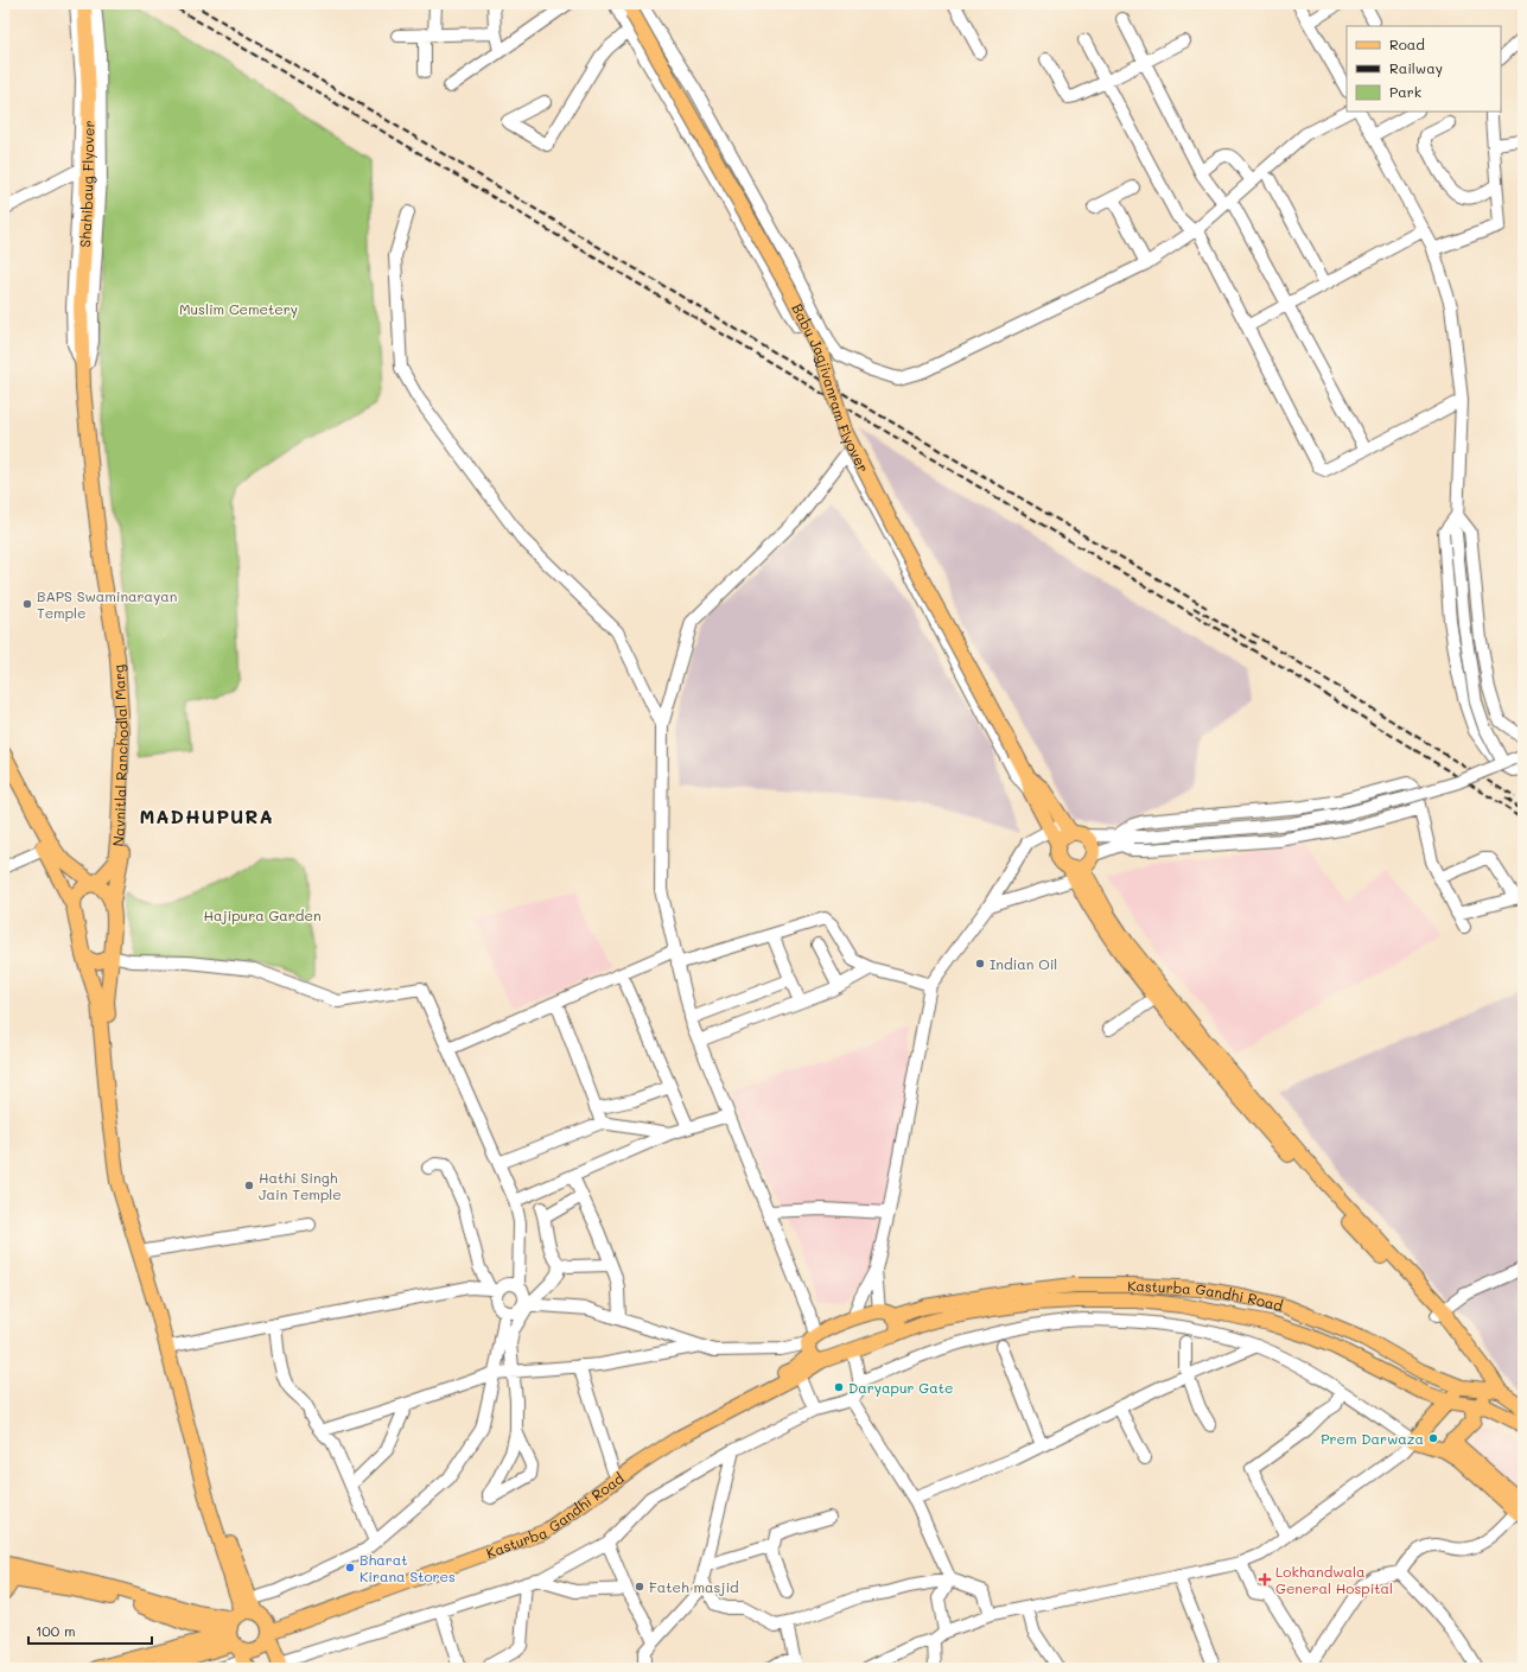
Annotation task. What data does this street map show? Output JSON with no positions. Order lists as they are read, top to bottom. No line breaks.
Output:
{"streets":{"main road":["Shahibaug Flyover","Babu Jagjivanram Flyover","Navnitlal Ranchodlal Marg","Kasturba Gandhi Road"]},"crossings":[["Shahibaug Flyover","Navnitlal Ranchodlal Marg"]],"districts":["MADHUPURA"],"parks":["Muslim Cemetery","Hajipura Garden"],"places":{"other":["BAPS Swaminarayan Temple","Indian Oil","Hathi Singh Jain Temple","Daryapur Gate","Prem Darwaza","Bharat Kirana Stores","Fateh masjid"],"health":["Lokhandwala General Hospital"]},"legend":["Road","Railway","Park"],"scale_bar":"100 m"}
